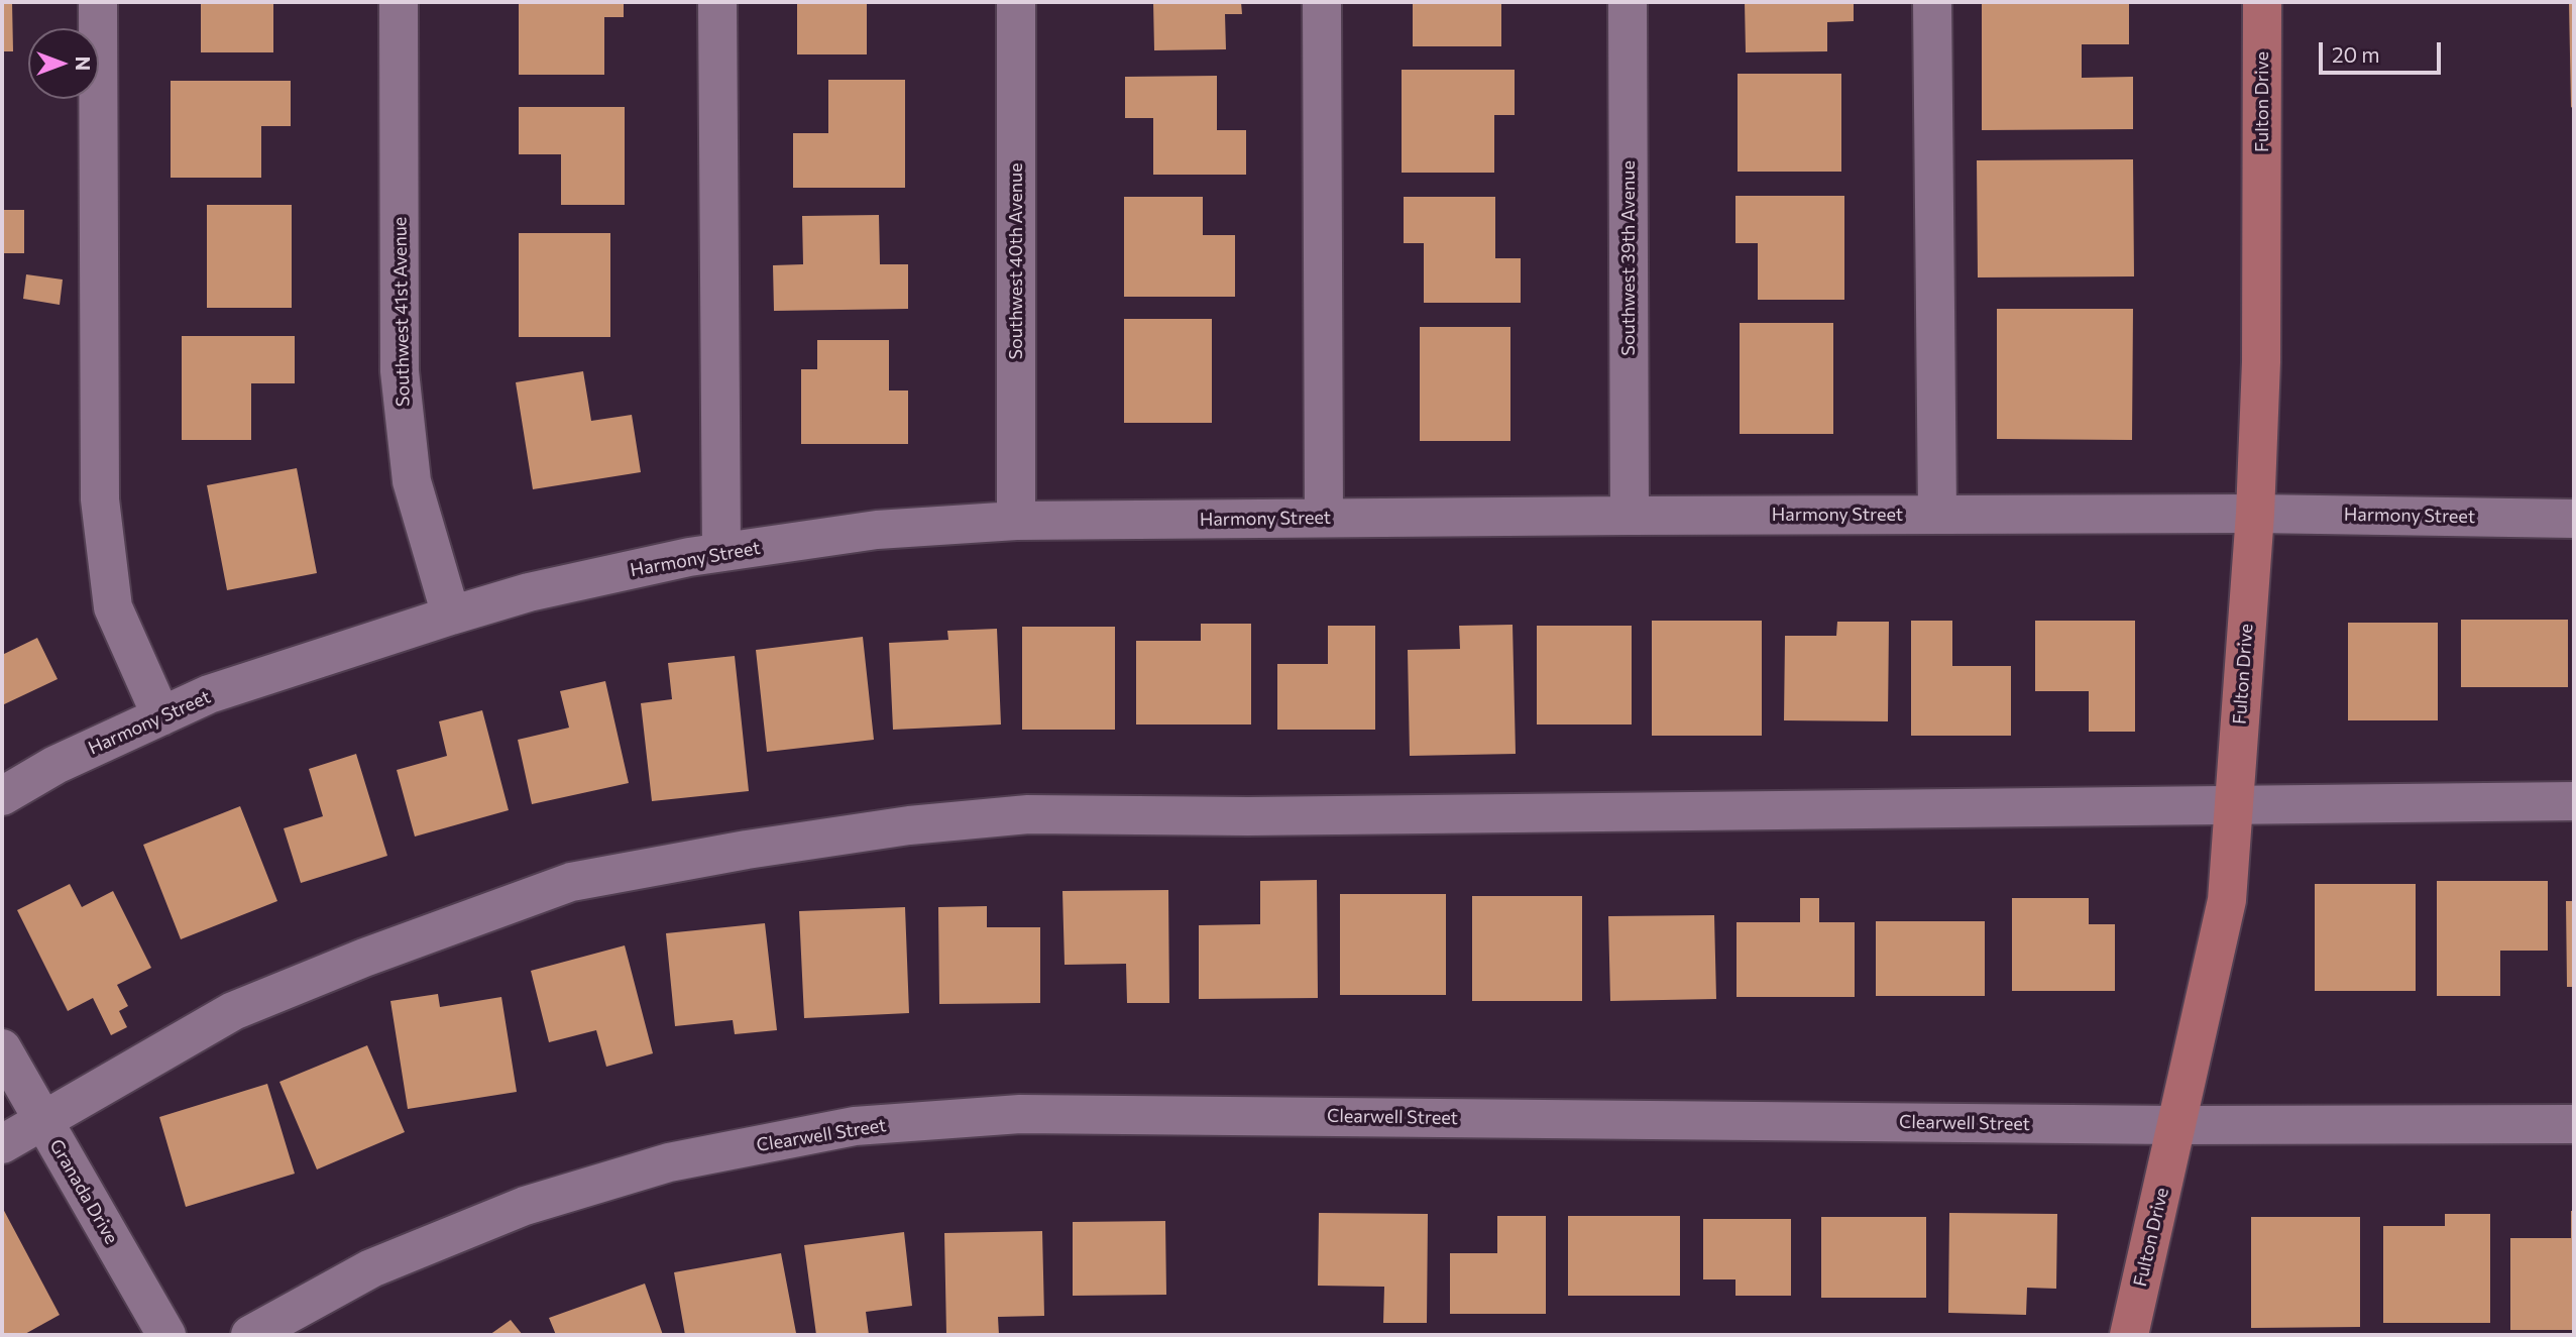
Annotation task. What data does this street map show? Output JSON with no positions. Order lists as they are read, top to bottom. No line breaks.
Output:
{"streets":{"main road":["Fulton Drive"],"street":["Southwest 39th Avenue","Southwest 40th Avenue","Southwest 41st Avenue","Harmony Street","Clearwell Street","Granada Drive"]},"crossings":[["Fulton Drive","Harmony Street"],["Fulton Drive","Clearwell Street"],["Southwest 39th Avenue","Harmony Street"],["Southwest 40th Avenue","Harmony Street"],["Southwest 41st Avenue","Harmony Street"]],"scale_bar":"20 m","north":"right"}
